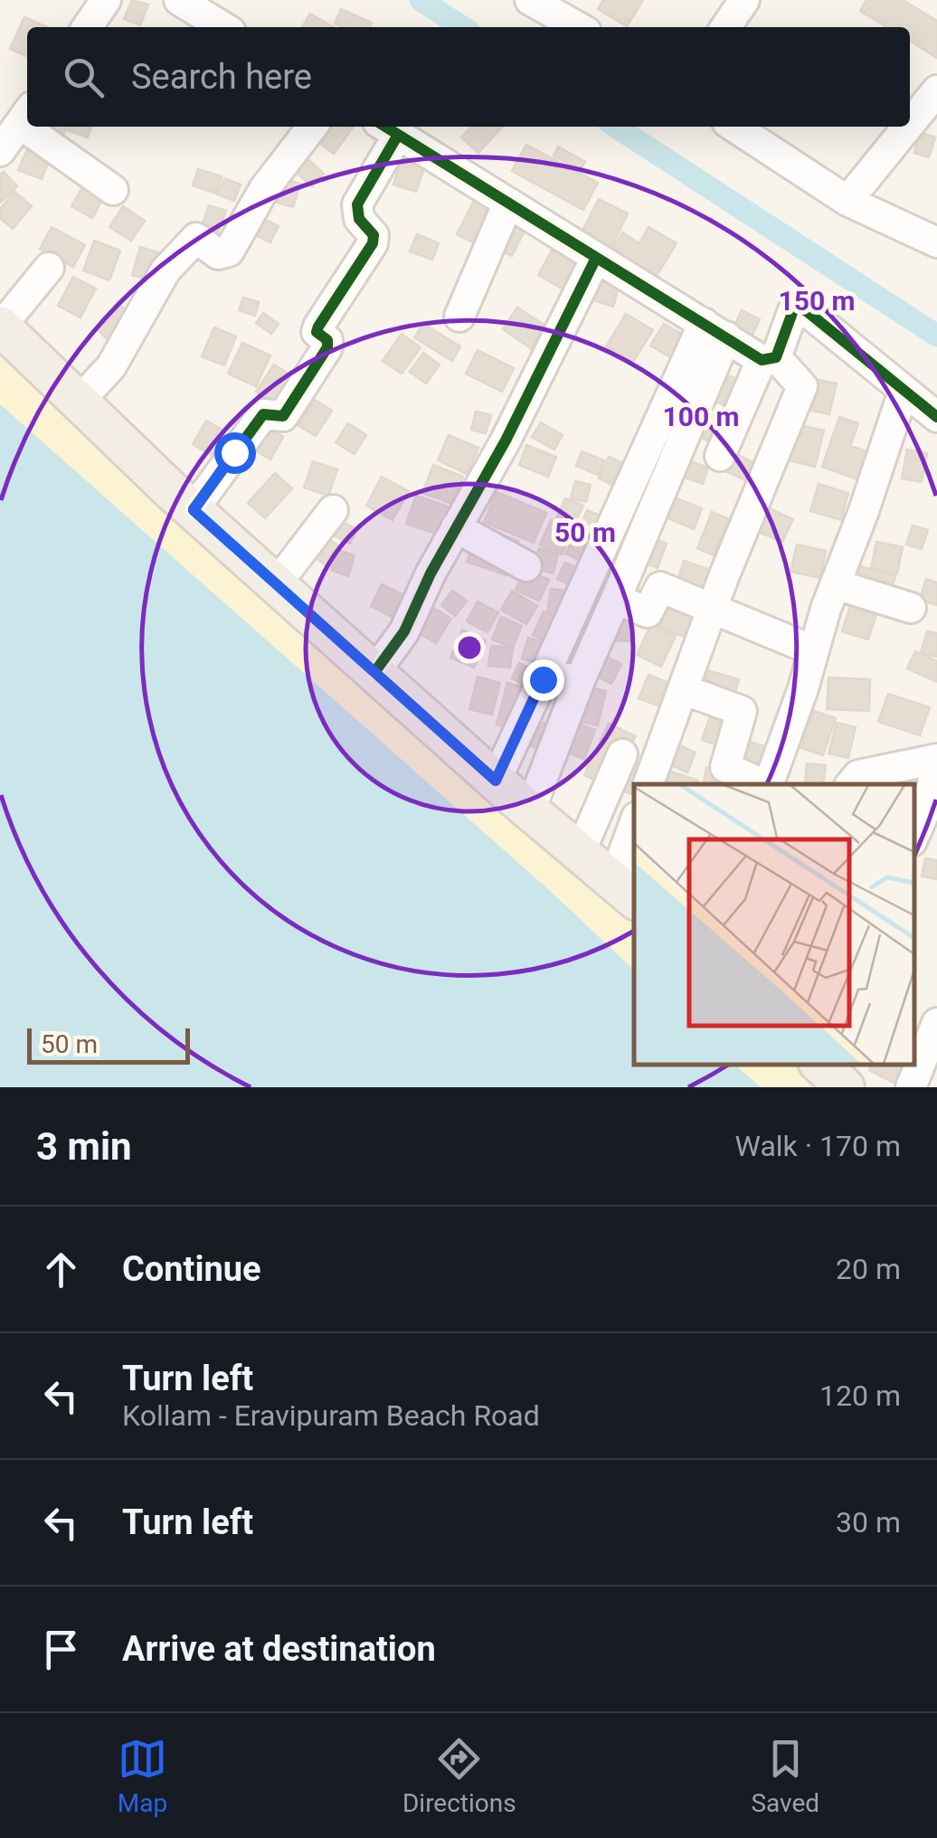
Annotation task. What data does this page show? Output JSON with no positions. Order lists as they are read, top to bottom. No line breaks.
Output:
{"scale_bar":"50 m","page":{"search":"Search here","scale":"50 m","heading":["3 min","Walk · 170 m"],"list":[["Continue","20 m"],["Turn left","Kollam - Eravipuram Beach Road","120 m"],["Turn left","30 m"],"Arrive at destination"],"nav":["Map","Directions","Saved"]},"rings":["150 m","100 m","50 m"]}
